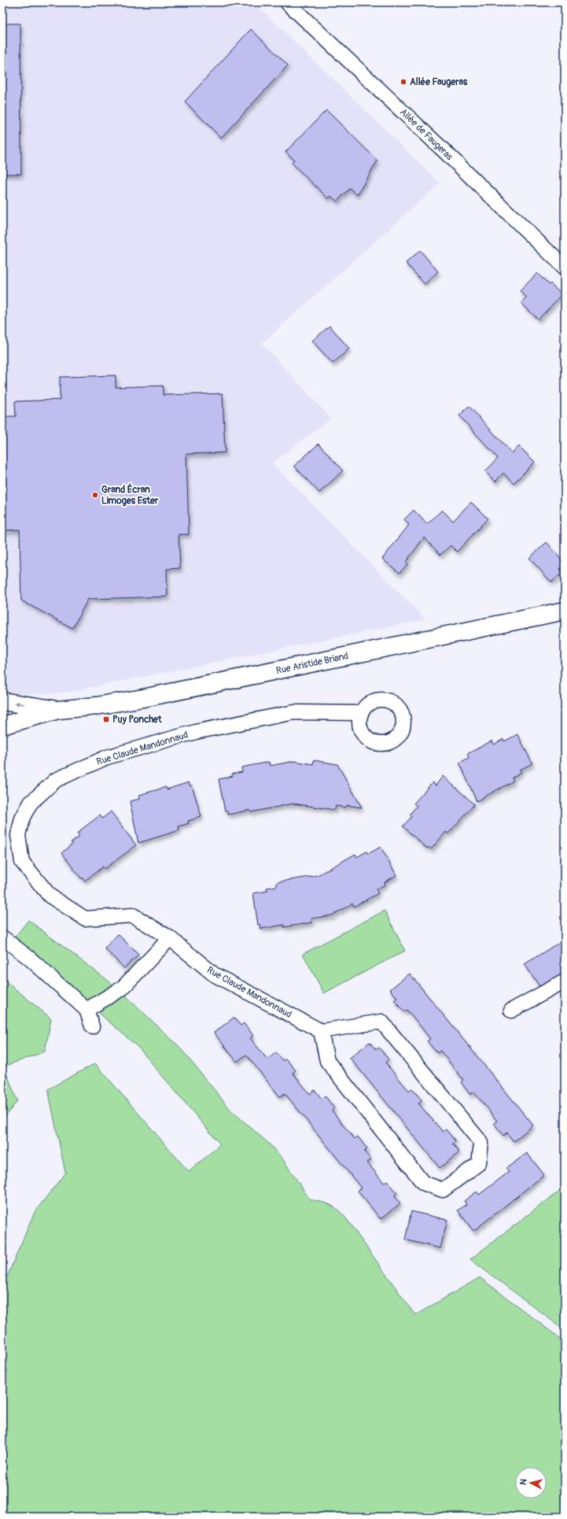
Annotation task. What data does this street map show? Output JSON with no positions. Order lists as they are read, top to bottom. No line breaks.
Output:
{"streets":{"street":["Allée de Faugeras","Rue Aristide Briand","Rue Claude Mandonnaud"]},"places":{"other":["Allée Faugeras","Grand Écran Limoges Ester"],"transit":["Puy Ponchet"]},"north":"left"}
